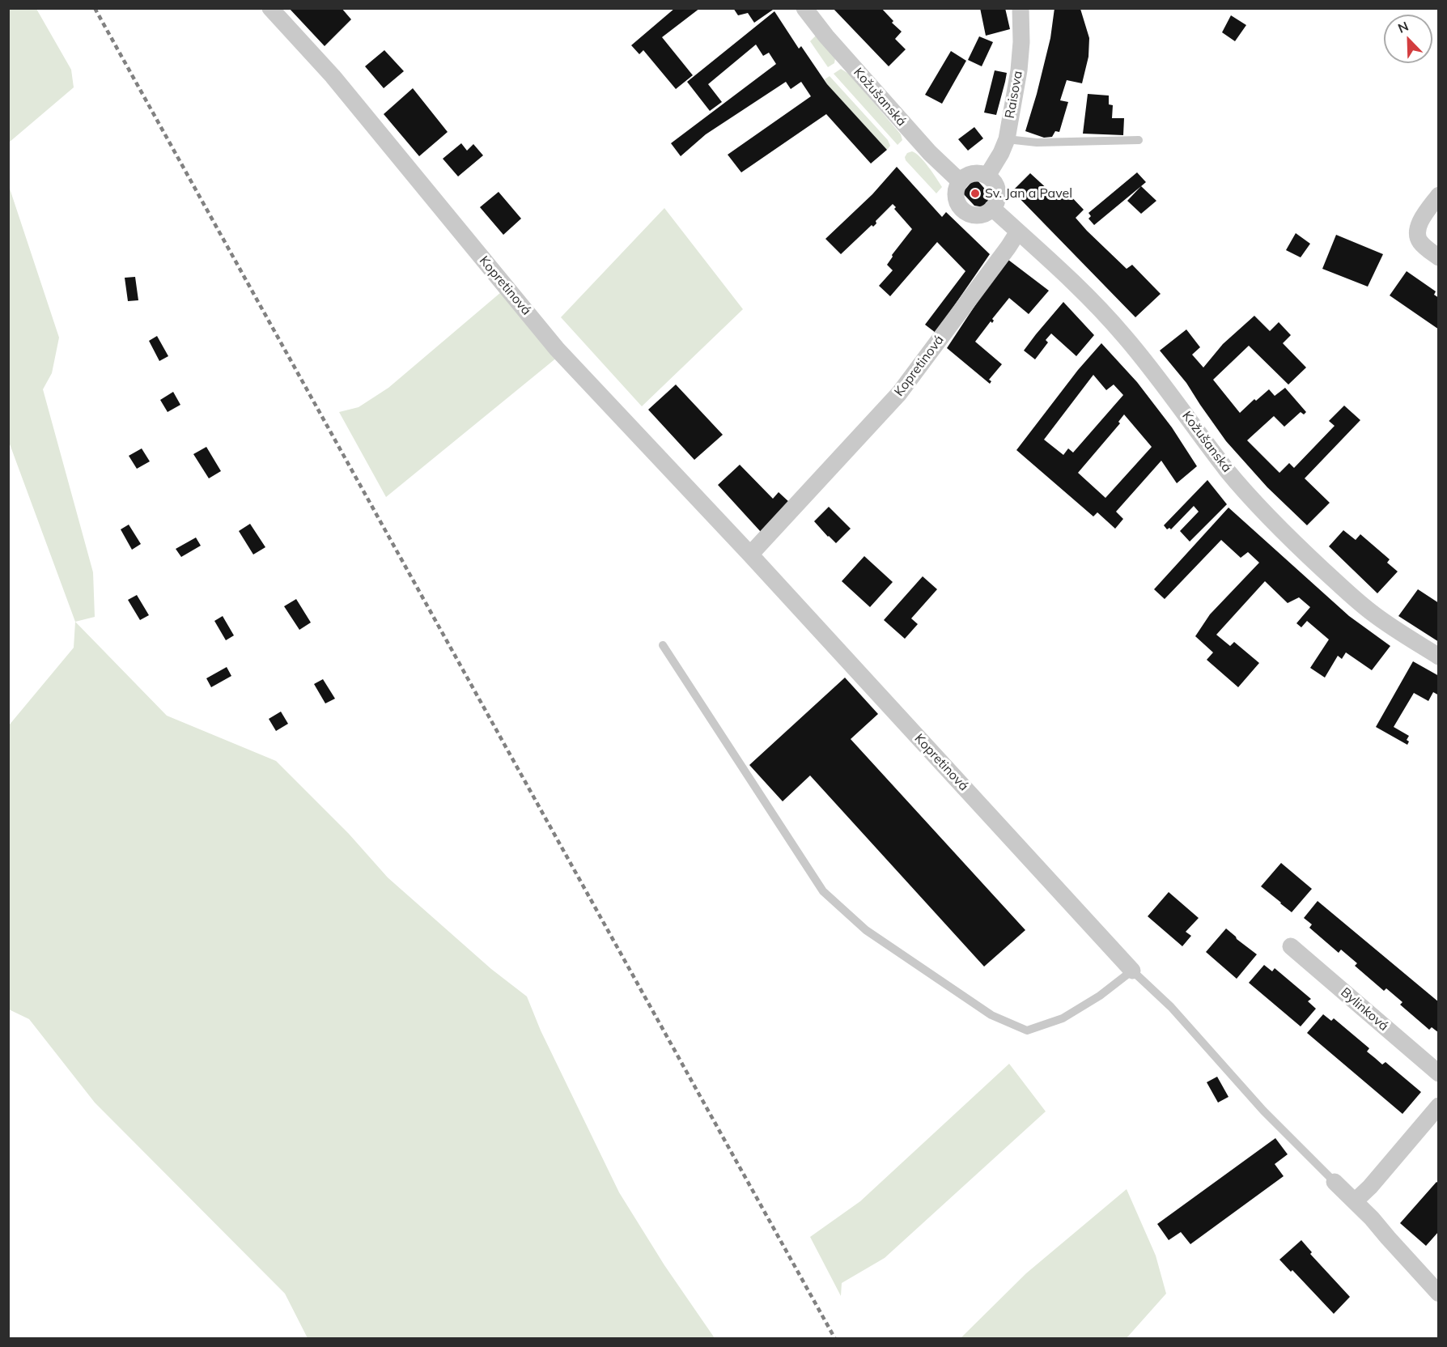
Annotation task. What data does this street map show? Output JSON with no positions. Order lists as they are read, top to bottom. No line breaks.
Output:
{"streets":{"street":["Raisova","Kožušanská","Kopretinová","Bylinková"]},"crossings":[["Raisova","Kožušanská"],["Kožušanská","Kopretinová"]],"places":["Sv. Jan a Pavel"],"north":"top left"}
